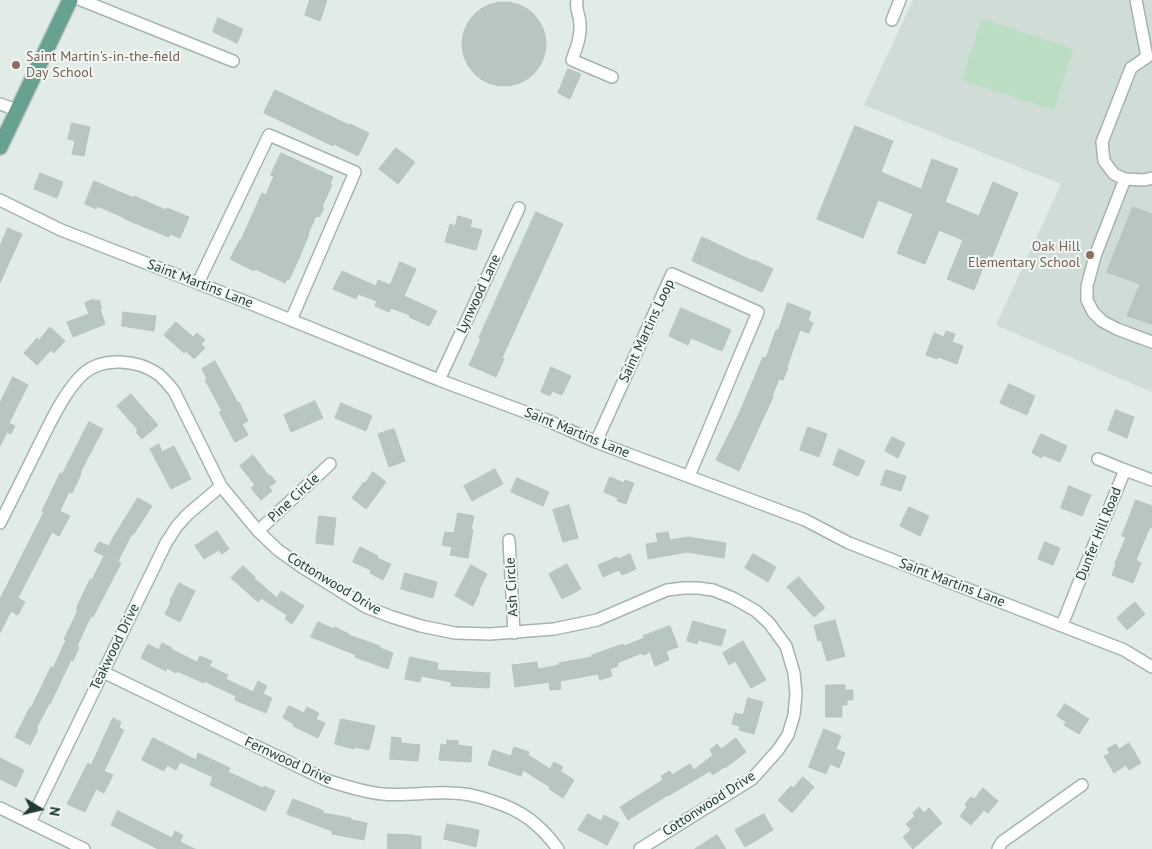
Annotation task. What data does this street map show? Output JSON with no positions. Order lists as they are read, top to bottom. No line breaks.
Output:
{"streets":{"street":["Saint Martins Lane","Lynwood Lane","Saint Martins Loop","Pine Circle","Dunfer Hill Road","Cottonwood Drive","Ash Circle","Teakwood Drive","Fernwood Drive"]},"crossings":[["Saint Martins Lane","Lynwood Lane"],["Saint Martins Lane","Saint Martins Loop"],["Saint Martins Lane","Dunfer Hill Road"],["Pine Circle","Cottonwood Drive"],["Cottonwood Drive","Ash Circle"],["Cottonwood Drive","Teakwood Drive"],["Teakwood Drive","Fernwood Drive"]],"places":["Saint Martin's-in-the-field Day School","Oak Hill Elementary School"],"north":"right"}
